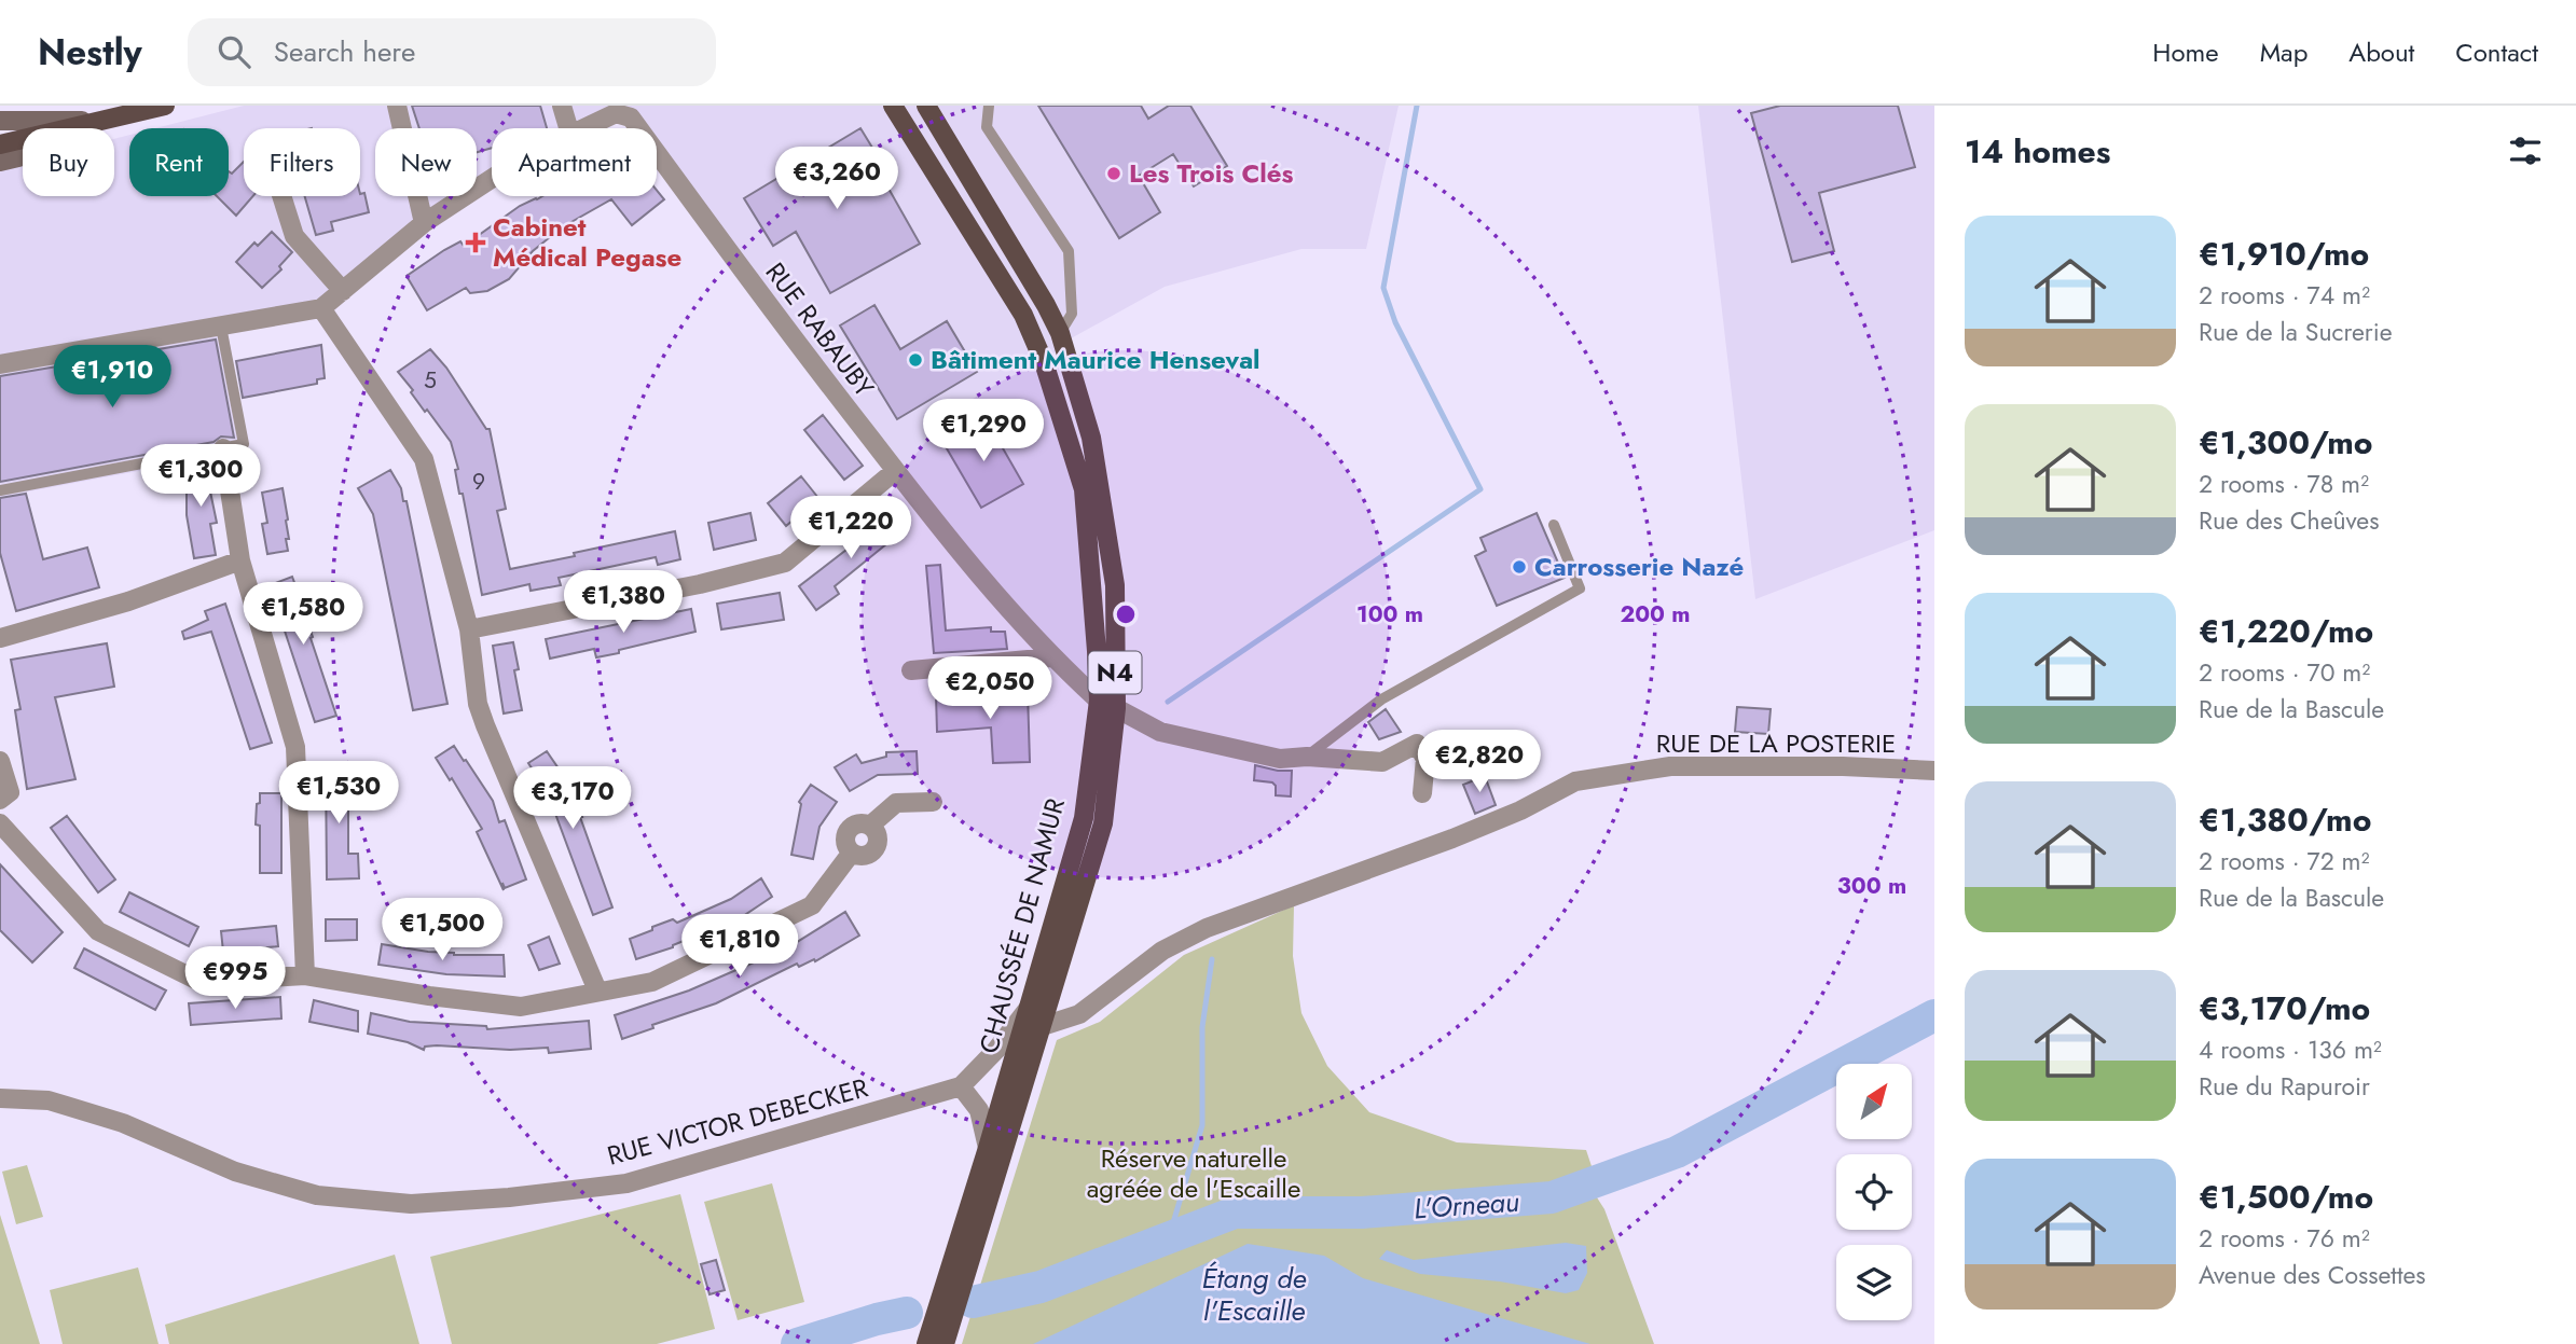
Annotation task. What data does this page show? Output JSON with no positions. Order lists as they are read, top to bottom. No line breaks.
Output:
{"streets":{"main road":["N4","CHAUSSÉE DE NAMUR"],"street":["RUE RABAUBY","RUE DE LA POSTERIE","RUE VICTOR DEBECKER"]},"crossings":[["RUE RABAUBY","CHAUSSÉE DE NAMUR"],["RUE DE LA POSTERIE","CHAUSSÉE DE NAMUR"],["CHAUSSÉE DE NAMUR","RUE VICTOR DEBECKER"]],"water":["L'Orneau","Étang de l'Escaille"],"parks":["Réserve naturelle agréée de l'Escaille"],"places":{"other":["Les Trois Clés","Bâtiment Maurice Henseval","Carrosserie Nazé"],"health":["Cabinet Médical Pegase"]},"house_numbers":["5","9"],"north":"top right","page":{"header":"Nestly","search":"Search here","nav":["Home","Map","About","Contact"],"heading":"14 homes","chip":["Buy","Rent","Filters","New","Apartment"],"price":["€3,260","€1,910","€1,290","€1,300","€1,220","€1,380","€1,580","€2,050","€2,820","€1,530","€3,170","€1,500","€1,810","€995"],"list":[{"name":"€1,910/mo","note":"2 rooms · 74 m² · Rue de la Sucrerie"},{"name":"€1,300/mo","note":"2 rooms · 78 m² · Rue des Cheûves"},{"name":"€1,220/mo","note":"2 rooms · 70 m² · Rue de la Bascule"},{"name":"€1,380/mo","note":"2 rooms · 72 m² · Rue de la Bascule"},{"name":"€3,170/mo","note":"4 rooms · 136 m² · Rue du Rapuroir"},{"name":"€1,500/mo","note":"2 rooms · 76 m² · Avenue des Cossettes"}]},"rings":["100 m","200 m","300 m"]}
